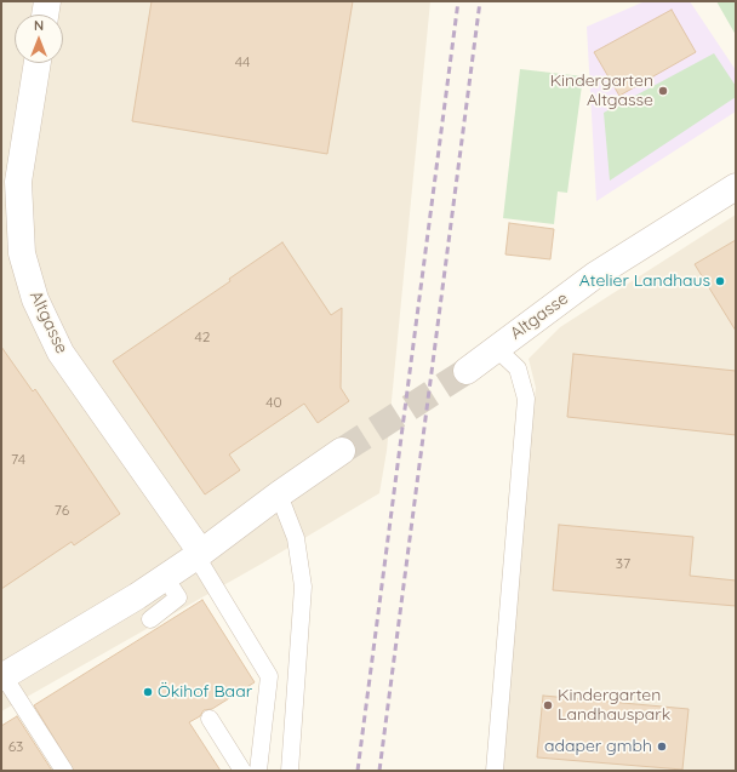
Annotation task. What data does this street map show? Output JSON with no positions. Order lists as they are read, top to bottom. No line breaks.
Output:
{"streets":{"street":["Altgasse"]},"places":["Kindergarten Altgasse","Atelier Landhaus","Ökihof Baar","Kindergarten Landhauspark","adaper gmbh"],"house_numbers":["44","42","40","74","76","37","63"],"north":"top"}
